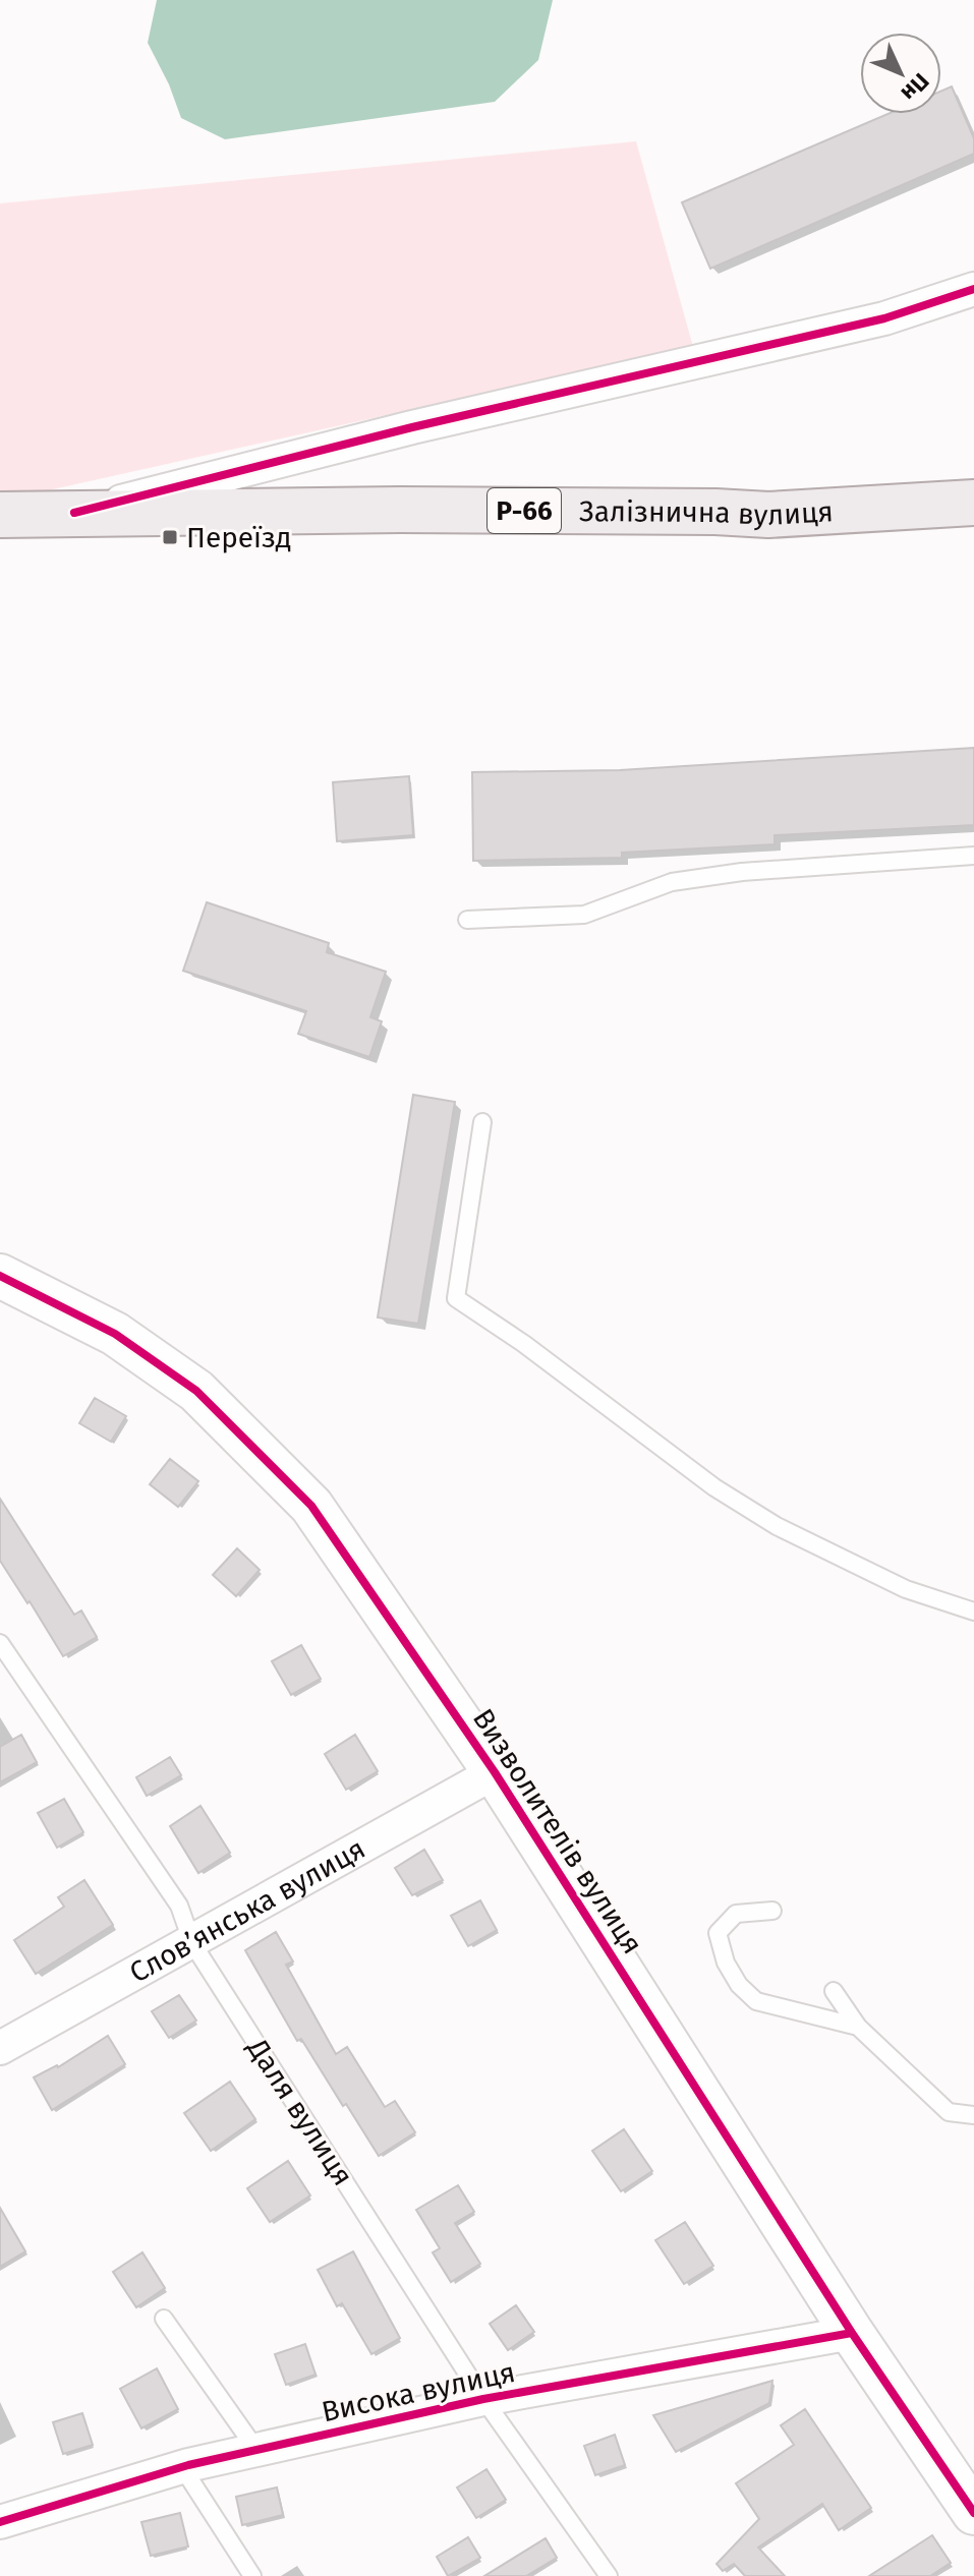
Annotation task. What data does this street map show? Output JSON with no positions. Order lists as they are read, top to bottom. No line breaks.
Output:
{"streets":{"main road":["Р-66","Залізнична вулиця"],"street":["Визволителів вулиця","Слов’янська вулиця","Висока вулиця"],"lane":["Даля вулиця"]},"crossings":[["Визволителів вулиця","Слов’янська вулиця"],["Визволителів вулиця","Висока вулиця"],["Слов’янська вулиця","Даля вулиця"],["Даля вулиця","Висока вулиця"]],"places":{"transit":["Переїзд"]},"north":"bottom right"}
